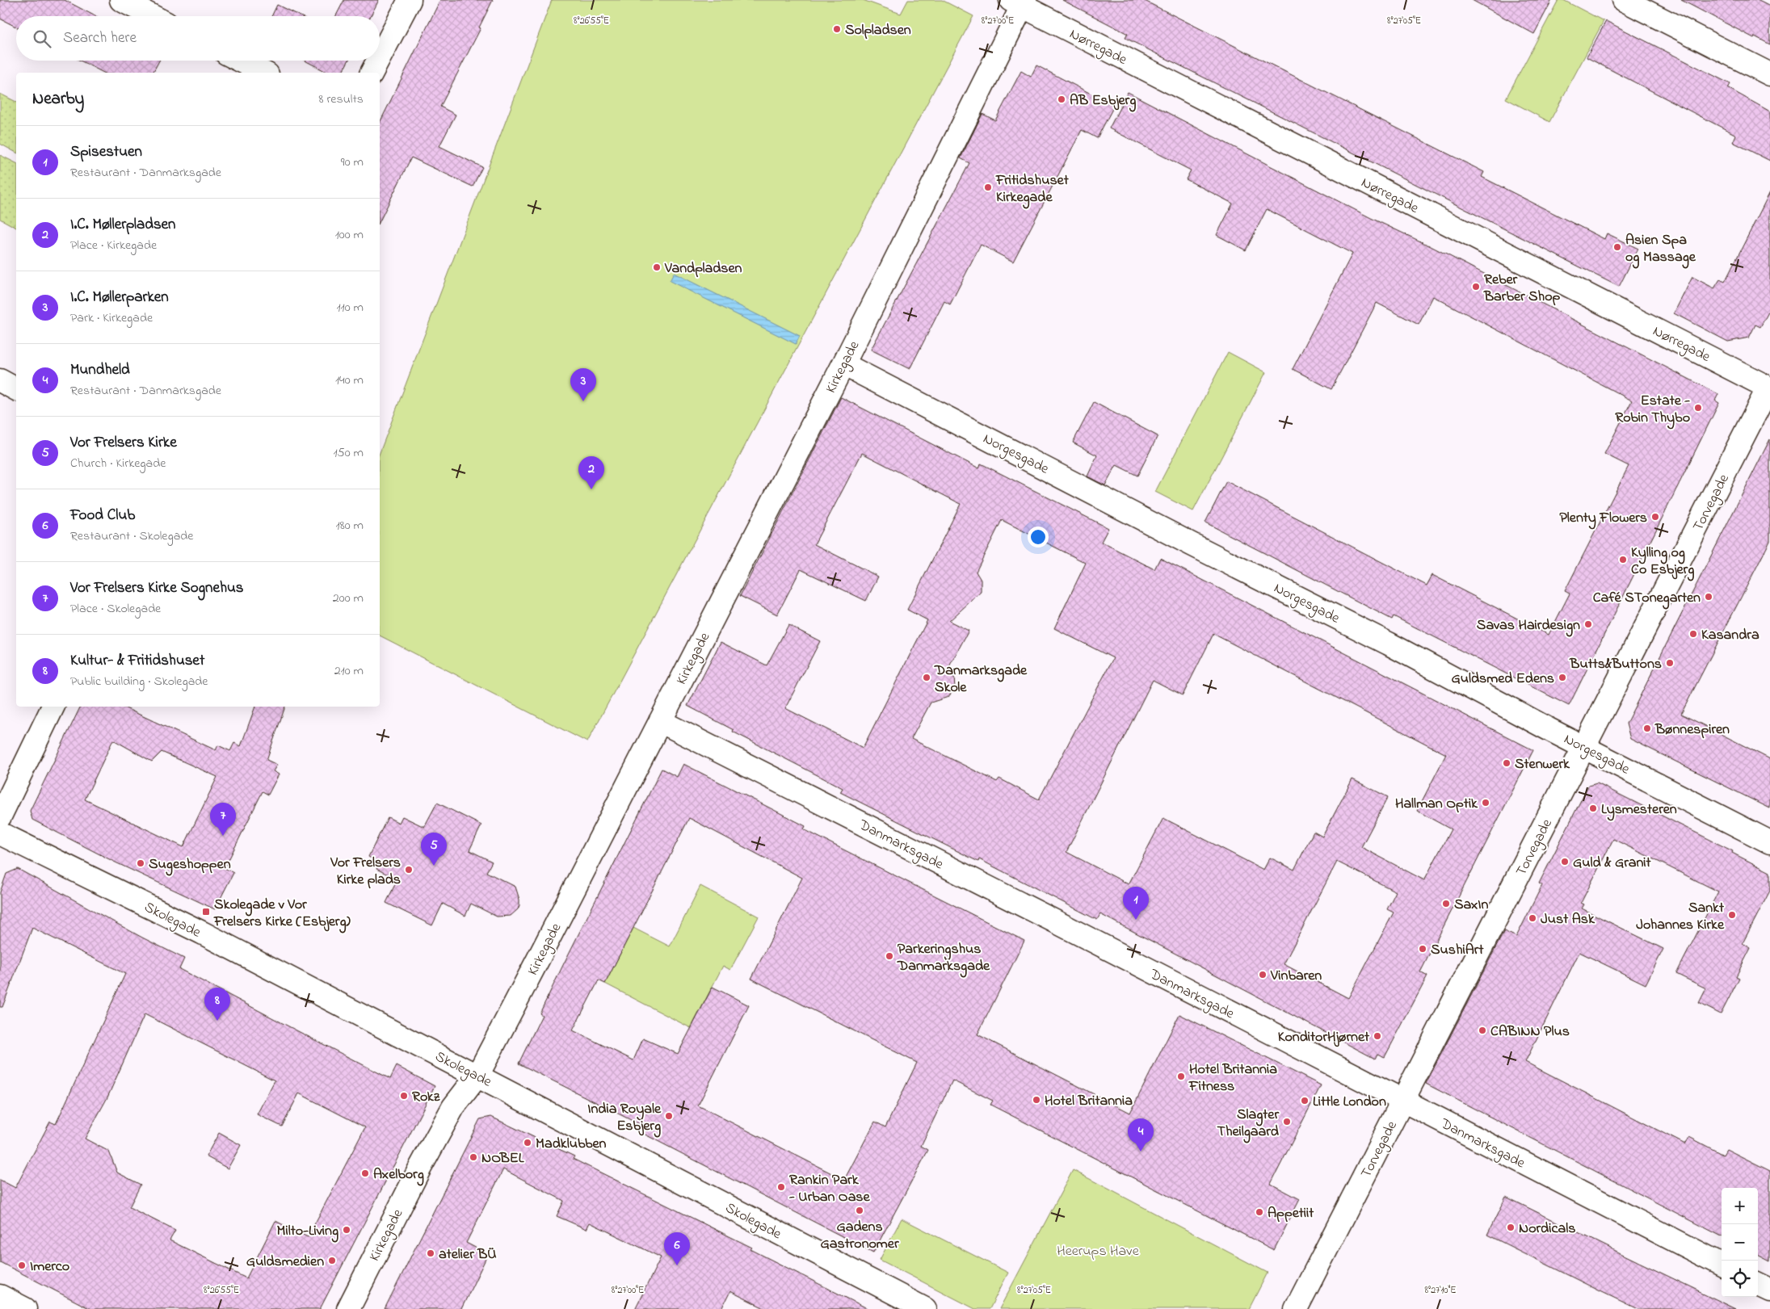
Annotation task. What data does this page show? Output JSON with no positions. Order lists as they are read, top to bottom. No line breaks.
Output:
{"streets":{"street":["Nørregade","Kirkegade","Norgesgade","Torvegade","Danmarksgade","Skolegade"]},"crossings":[["Nørregade","Kirkegade"],["Nørregade","Torvegade"],["Kirkegade","Norgesgade"],["Kirkegade","Danmarksgade"],["Kirkegade","Skolegade"],["Norgesgade","Torvegade"],["Torvegade","Danmarksgade"]],"parks":["Heerups Have"],"places":{"other":["Solpladsen","AB Esbjerg","Fritidshuset Kirkegade","Asien Spa og Massage","Vandpladsen","Reber Barber Shop","Estate - Robin Thybo","Plenty Flowers","Kylling og Co Esbjerg","Café STonegarten","Savas Hairdesign","Kasandra","Butts&Buttons","Danmarksgade Skole","Guldsmed Edens","Bønnespiren","Stenwerk","Hallman Optik","Lysmesteren","Guld & Granit","Sugeshoppen","Vor Frelsers Kirke plads","SaxIn","Sankt Johannes Kirke","Just Ask","SushiArt","Parkeringshus Danmarksgade","Vinbaren","CABINN Plus","KonditorHjørnet","Hotel Britannia Fitness","Rokz","Hotel Britannia","Little London","India Royale Esbjerg","Slagter Theilgaard","Madklubben","NOBEL","Axelborg","Rankin Park - Urban Oase","Gadens Gastronomer","Appetiit","Nordicals","Milto-Living","atelier BÜ","Guldsmedien","Imerco"],"transit":["Skolegade v Vor Frelsers Kirke (Esbjerg)"]},"page":{"search":"Search here","heading":["Nearby","8 results"],"list":[{"mark":"1","name":"Spisestuen","note":"Restaurant · Danmarksgade","value":"90 m"},{"mark":"2","name":"I.C. Møllerpladsen","note":"Place · Kirkegade","value":"100 m"},{"mark":"3","name":"I.C. Møllerparken","note":"Park · Kirkegade","value":"110 m"},{"mark":"4","name":"Mundheld","note":"Restaurant · Danmarksgade","value":"140 m"},{"mark":"5","name":"Vor Frelsers Kirke","note":"Church · Kirkegade","value":"150 m"},{"mark":"6","name":"Food Club","note":"Restaurant · Skolegade","value":"180 m"},{"mark":"7","name":"Vor Frelsers Kirke Sognehus","note":"Place · Skolegade","value":"200 m"},{"mark":"8","name":"Kultur- & Fritidshuset","note":"Public building · Skolegade","value":"210 m"}],"pins":["3","2","7","5","1","8","4","6"],"map_buttons":["+","−"]},"coordinates":["8°26'55\"E","8°27'00\"E","8°27'05\"E","8°27'10\"E"]}
